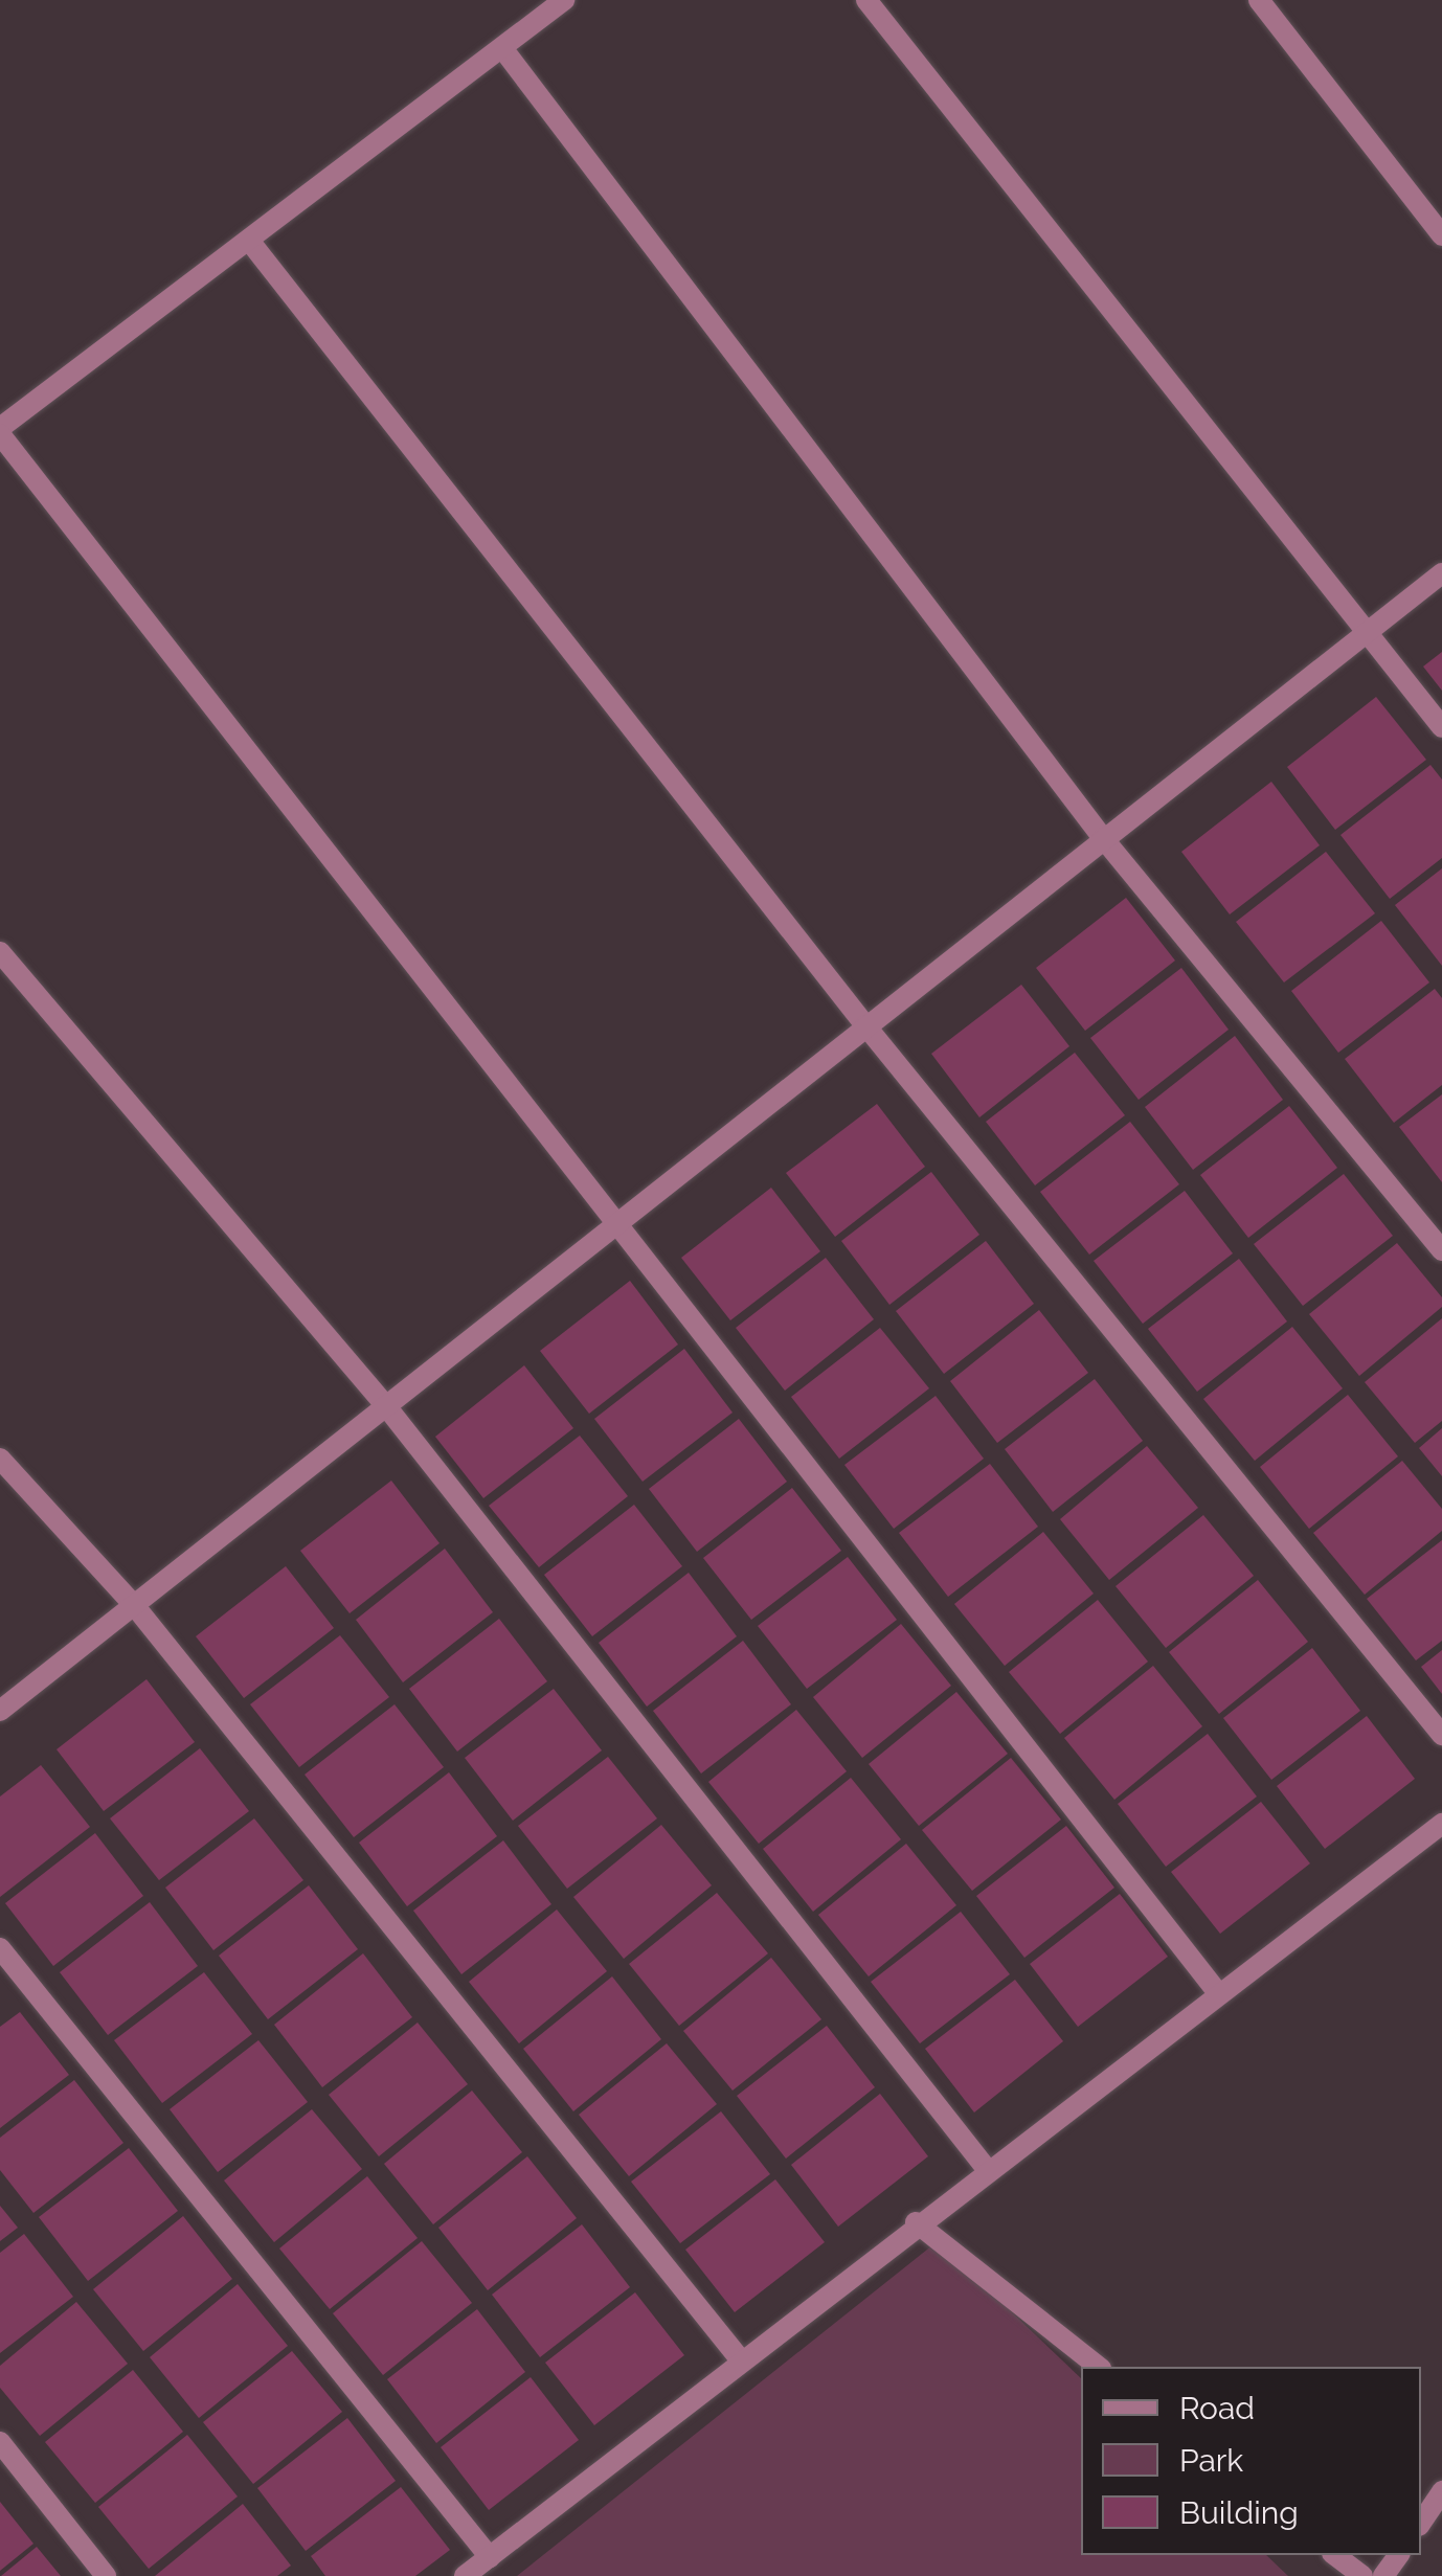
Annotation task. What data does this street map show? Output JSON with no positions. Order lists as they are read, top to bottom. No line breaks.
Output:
{"legend":["Road","Park","Building"]}
